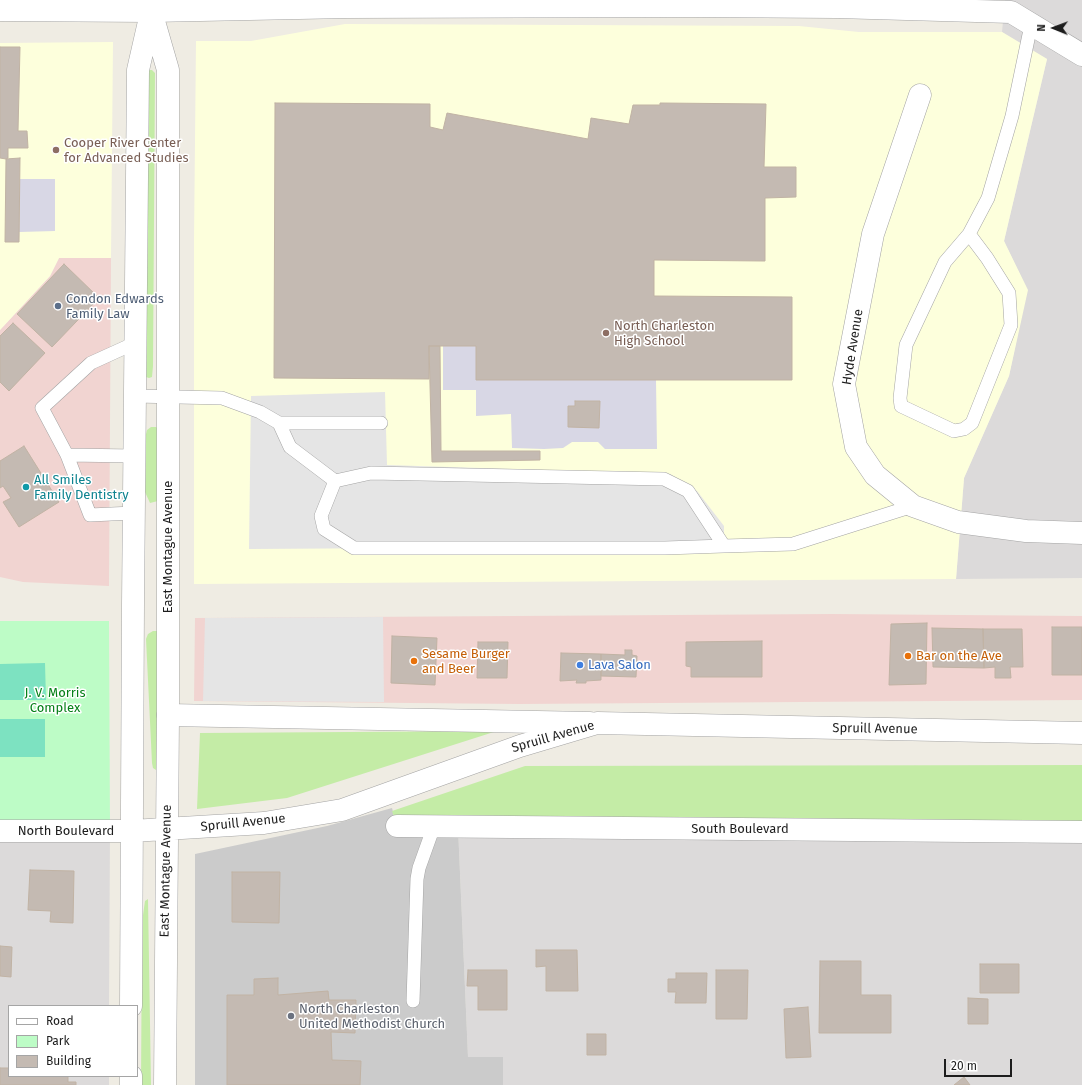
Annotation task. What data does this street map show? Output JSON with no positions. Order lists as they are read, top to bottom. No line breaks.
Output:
{"streets":{"street":["Hyde Avenue","East Montague Avenue","Spruill Avenue","South Boulevard","North Boulevard"]},"crossings":[["East Montague Avenue","Spruill Avenue"],["Spruill Avenue","North Boulevard"]],"parks":["J. V. Morris Complex"],"places":["Cooper River Center for Advanced Studies","Condon Edwards Family Law","North Charleston High School","All Smiles Family Dentistry","Bar on the Ave","Sesame Burger and Beer","Lava Salon","North Charleston United Methodist Church"],"legend":["Road","Park","Building"],"scale_bar":"20 m","north":"left"}
